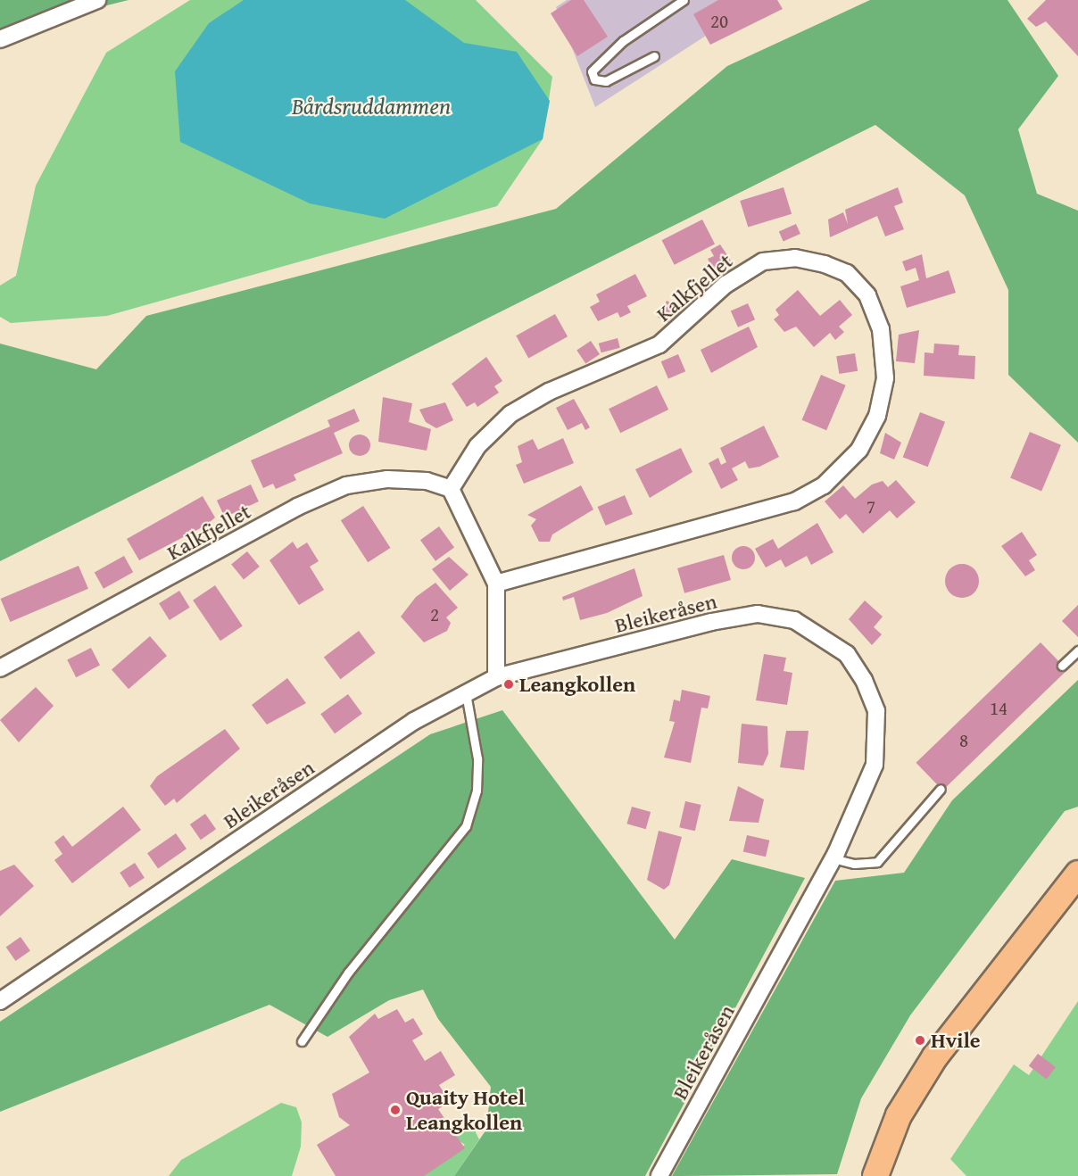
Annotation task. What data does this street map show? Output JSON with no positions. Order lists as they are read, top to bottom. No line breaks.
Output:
{"streets":{"street":["Kalkfjellet","Bleikeråsen"]},"water":["Bårdsruddammen"],"places":["Leangkollen","Hvile","Quaity Hotel Leangkollen"],"house_numbers":["20","7","2","14","8"]}
